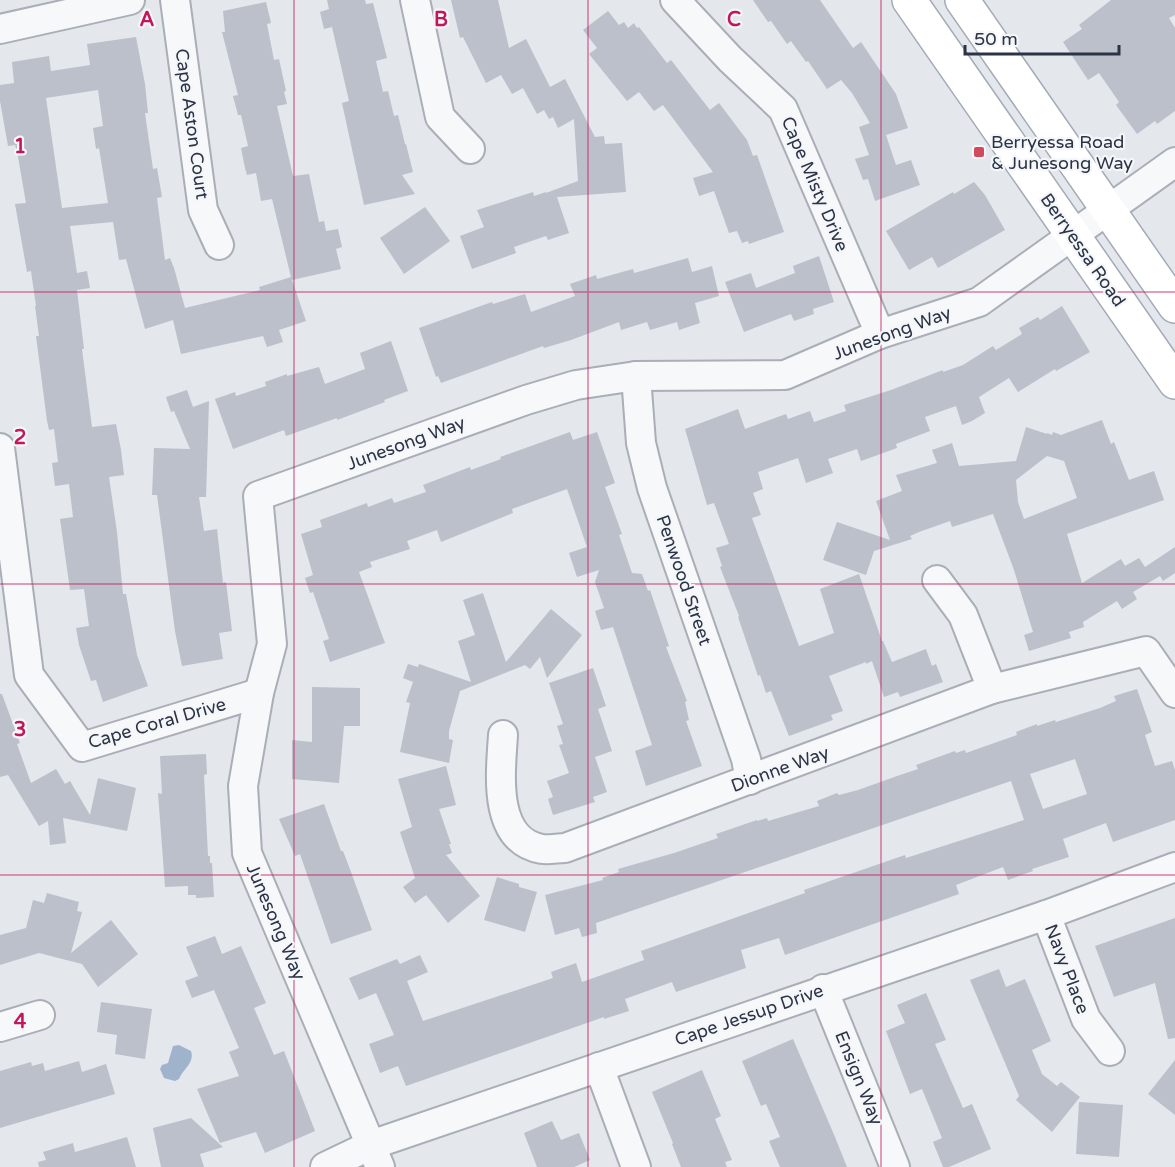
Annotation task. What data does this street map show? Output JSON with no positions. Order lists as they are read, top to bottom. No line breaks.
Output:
{"streets":{"main road":["Berryessa Road"],"street":["Cape Aston Court","Cape Misty Drive","Junesong Way","Penwood Street","Cape Coral Drive","Dionne Way","Navy Place","Cape Jessup Drive","Ensign Way"]},"crossings":[["Cape Misty Drive","Junesong Way"],["Berryessa Road","Junesong Way"],["Junesong Way","Penwood Street"],["Junesong Way","Cape Coral Drive"],["Junesong Way","Cape Jessup Drive"],["Penwood Street","Dionne Way"],["Navy Place","Cape Jessup Drive"],["Cape Jessup Drive","Ensign Way"]],"places":{"transit":["Berryessa Road & Junesong Way"]},"scale_bar":"50 m","grid":{"columns":["A","B","C"],"rows":["1","2","3","4"]}}
